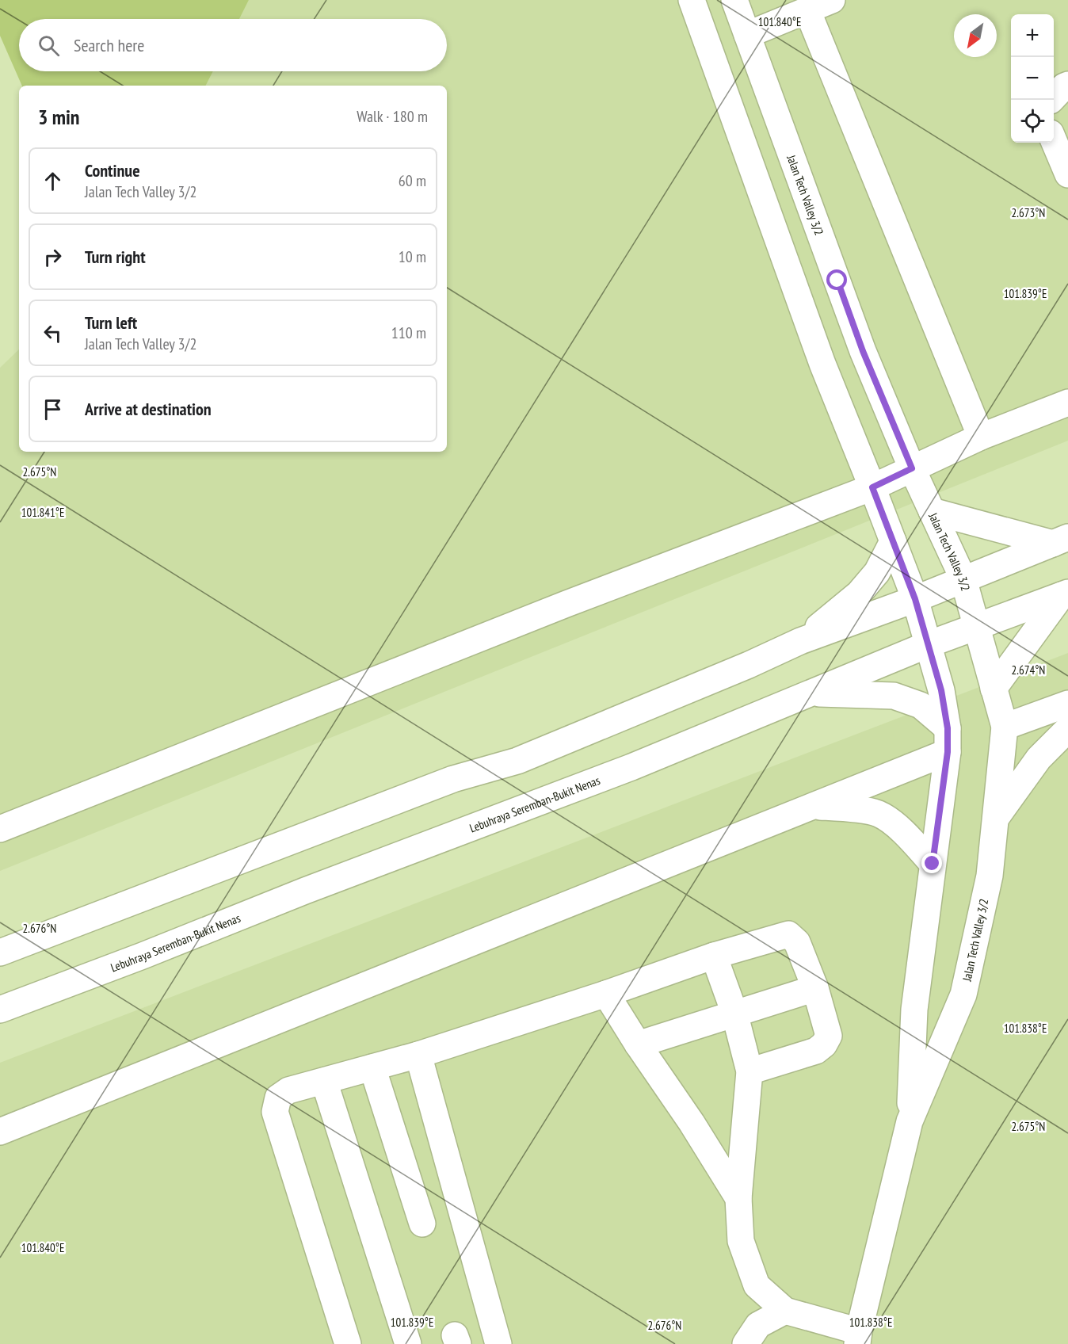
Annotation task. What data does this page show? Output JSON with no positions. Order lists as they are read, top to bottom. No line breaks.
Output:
{"streets":{"main road":["Jalan Tech Valley 3/2","Lebuhraya Seremban-Bukit Nenas"]},"crossings":[["Jalan Tech Valley 3/2","Lebuhraya Seremban-Bukit Nenas"]],"north":"bottom left","page":{"map_buttons":["+","−"],"search":"Search here","heading":["3 min","Walk · 180 m"],"list":[["Continue","Jalan Tech Valley 3/2","60 m"],["Turn right","10 m"],["Turn left","Jalan Tech Valley 3/2","110 m"],"Arrive at destination"]},"coordinates":["101.840°E","2.673°N","101.839°E","2.675°N","101.841°E","2.674°N","2.676°N","101.838°E"]}
